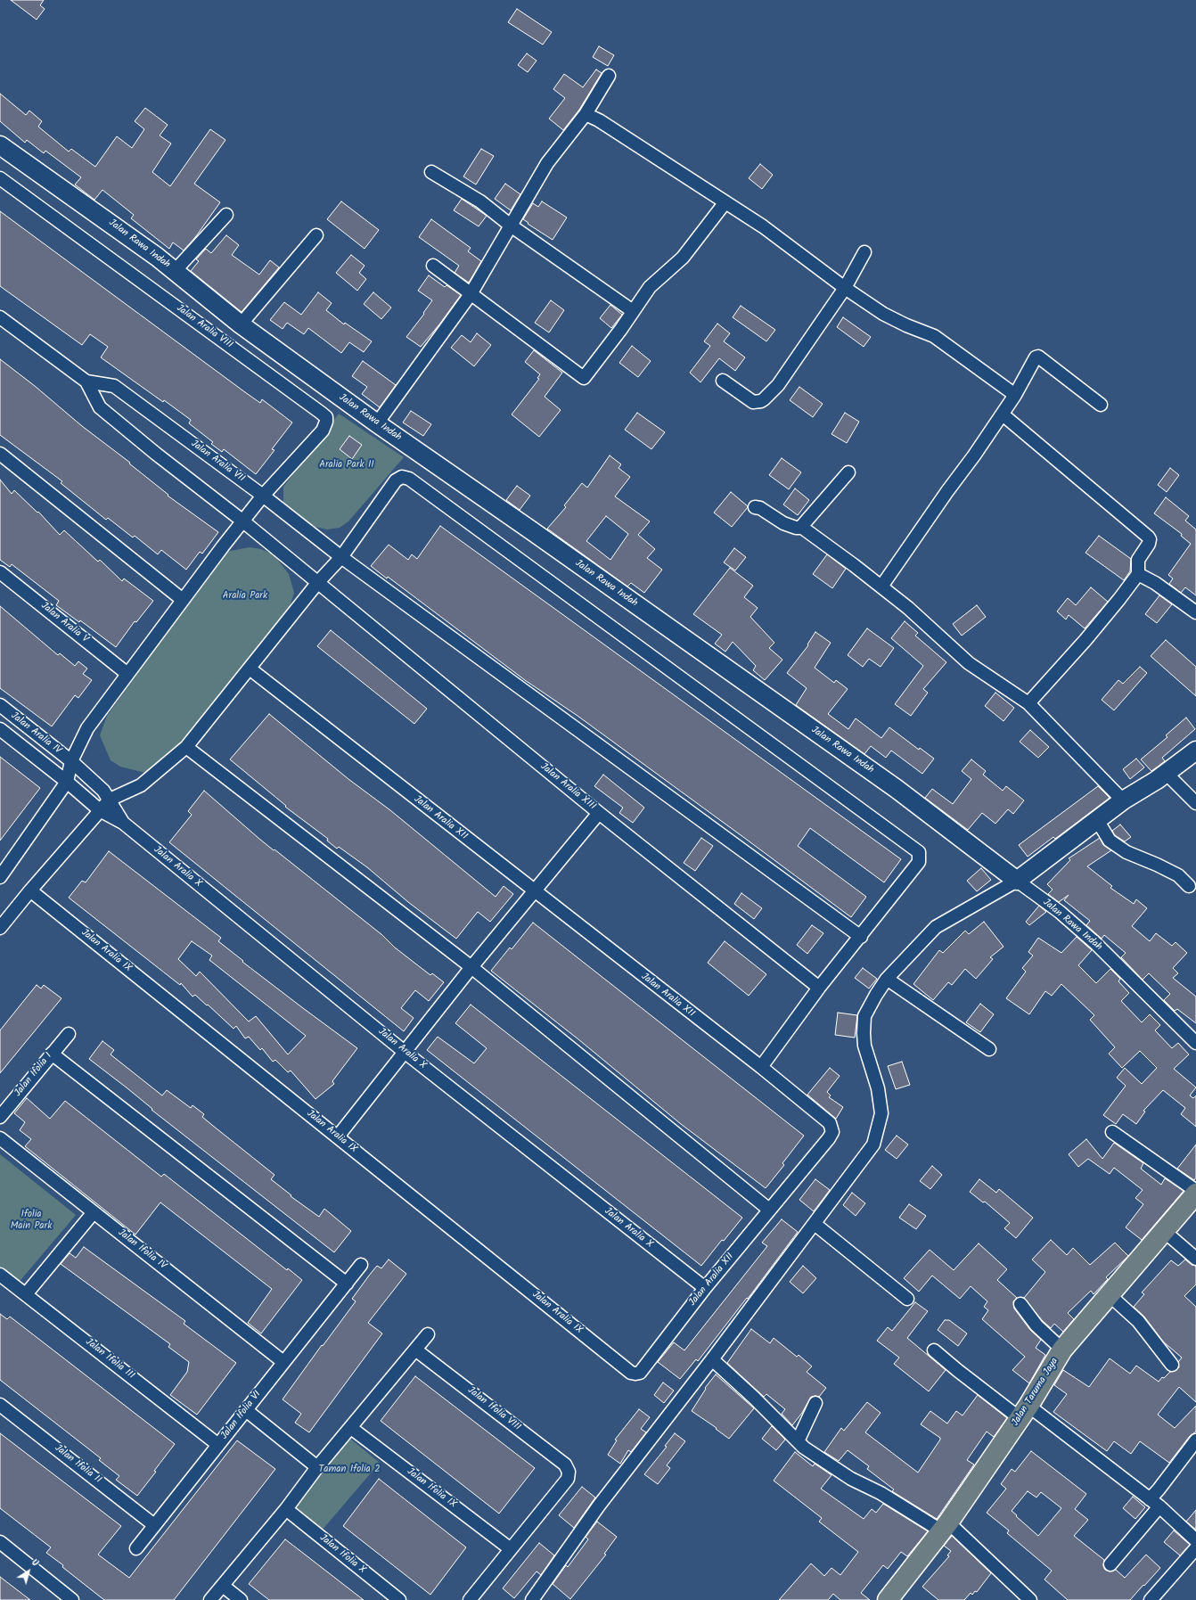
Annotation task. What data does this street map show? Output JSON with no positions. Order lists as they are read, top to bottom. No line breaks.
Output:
{"streets":{"main road":["Jalan Taruma Jaya"],"street":["Jalan Rawa Indah","Jalan Aralia VIII","Jalan Aralia VII","Jalan Aralia V","Jalan Aralia IV","Jalan Aralia XIII","Jalan Aralia XII","Jalan Aralia X","Jalan Aralia IX","Jalan Ifolia I","Jalan Ifolia IV","Jalan Ifolia III","Jalan Ifolia VIII","Jalan Ifolia VI","Jalan Ifolia II","Jalan Ifolia IX","Jalan Ifolia X"]},"crossings":[["Jalan Aralia VIII","Jalan Aralia VII"],["Jalan Aralia VII","Jalan Aralia XIII"],["Jalan Aralia IV","Jalan Aralia X"],["Jalan Aralia XII","Jalan Aralia X"],["Jalan Aralia XII","Jalan Aralia IX"],["Jalan Ifolia IV","Jalan Ifolia VI"],["Jalan Ifolia III","Jalan Ifolia VI"],["Jalan Ifolia VIII","Jalan Ifolia IX"],["Jalan Ifolia VI","Jalan Ifolia II"]],"parks":["Aralia Park II","Aralia Park","Ifolia Main Park","Taman Ifolia 2"],"north":"top right"}
